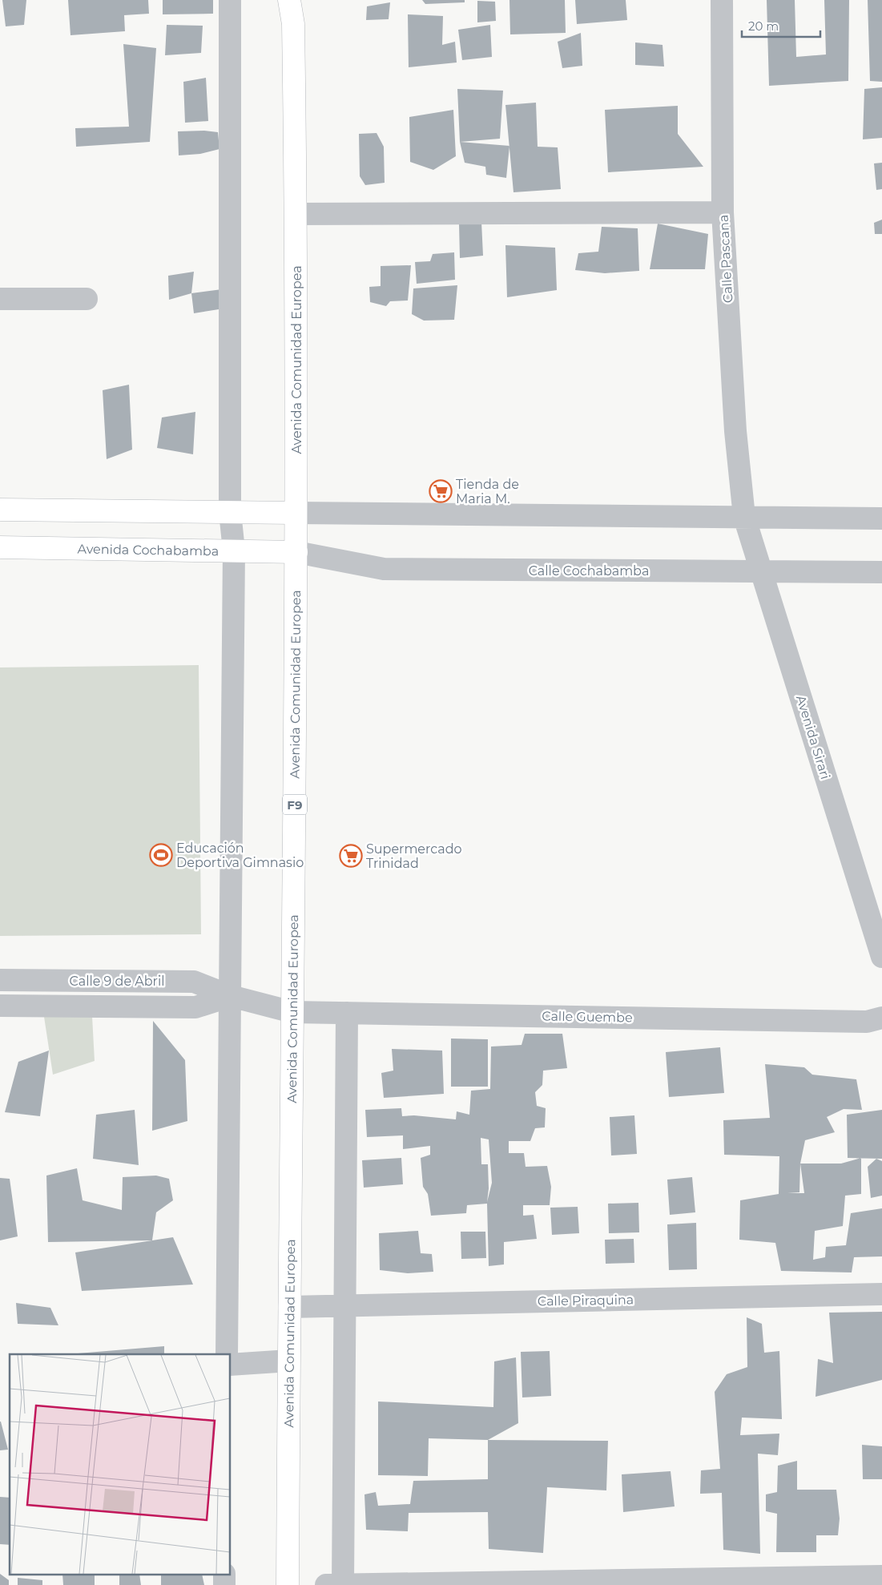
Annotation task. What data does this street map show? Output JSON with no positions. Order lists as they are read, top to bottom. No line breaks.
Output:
{"streets":{"main road":["Avenida Comunidad Europea","Avenida Cochabamba","F9"],"street":["Calle Pascana","Calle Cochabamba","Avenida Sirari","Calle 9 de Abril","Calle Guembe","Calle Piraquina"]},"crossings":[["Calle Pascana","Avenida Sirari"],["Avenida Comunidad Europea","Avenida Cochabamba"],["Avenida Comunidad Europea","Calle Cochabamba"],["Avenida Comunidad Europea","Calle 9 de Abril"],["Avenida Comunidad Europea","Calle Guembe"],["Avenida Comunidad Europea","Calle Piraquina"],["Avenida Cochabamba","Calle Cochabamba"],["Calle Cochabamba","Avenida Sirari"],["Calle 9 de Abril","Calle Guembe"]],"places":{"supermarket":["Tienda de Maria M.","Supermercado Trinidad"],"sports":["Educación Deportiva Gimnasio"]},"scale_bar":"20 m"}
